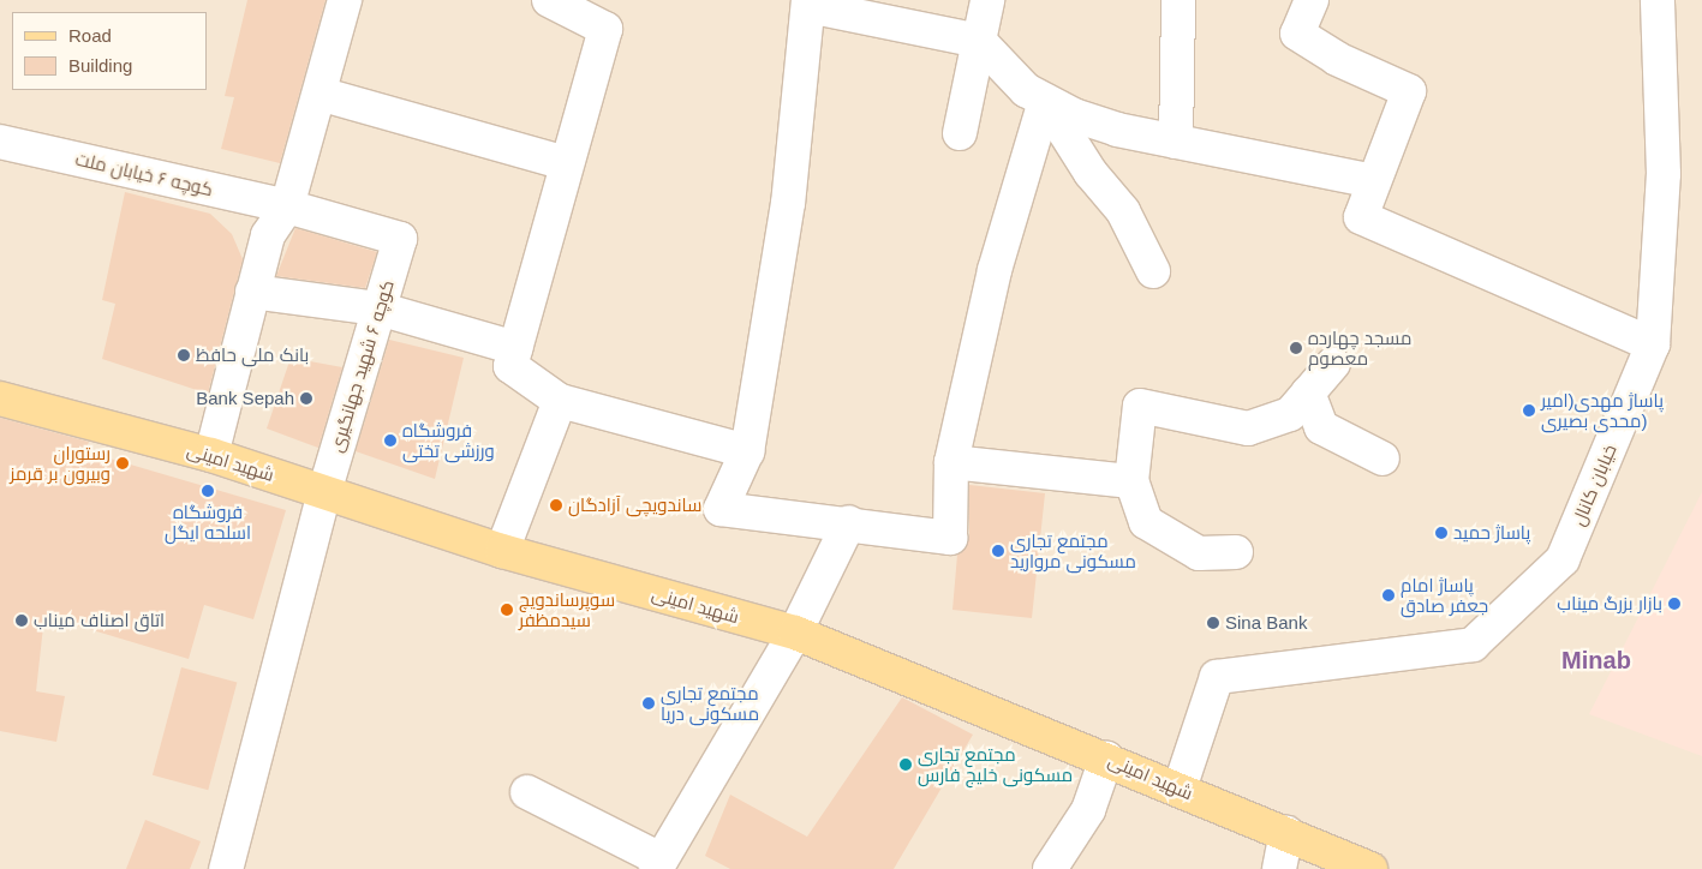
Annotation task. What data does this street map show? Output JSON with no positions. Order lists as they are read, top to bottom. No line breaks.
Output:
{"streets":{"main road":["شهید امینی"],"street":["کوچه ۶ خیابان ملت","کوچه ۶ شهید جهانگیری","خیابان کانال"]},"crossings":[["کوچه ۶ خیابان ملت","کوچه ۶ شهید جهانگیری"],["کوچه ۶ شهید جهانگیری","شهید امینی"],["شهید امینی","خیابان کانال"]],"districts":["Minab"],"places":["مسجد چهارده معصوم","بانک ملی حافظ","Bank Sepah","پاساژ مهدی(امیر محدی بصیری)","فروشگاه ورزشی تختی","رستوران وبیرون بر قرمز","فروشگاه اسلحه ایگل","ساندویچی آزادگان","پاساژ حمید","مجتمع تجاری مسکونی مروارید","پاساژ امام جعفر صادق","بازار بزرگ میناب","سوپرساندویچ سیدمظفر","اتاق اصناف میناب","Sina Bank","مجتمع تجاری مسکونی دریا","مجتمع تجاری مسکونی خلیج فارس"],"legend":["Road","Building"]}
